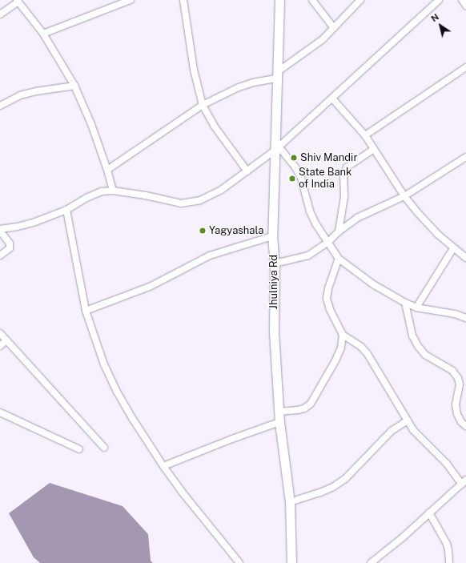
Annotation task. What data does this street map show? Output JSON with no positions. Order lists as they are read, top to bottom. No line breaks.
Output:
{"streets":{"street":["Jhulniya Rd"]},"places":["Shiv Mandir","State Bank of India","Yagyashala"],"north":"top left"}
